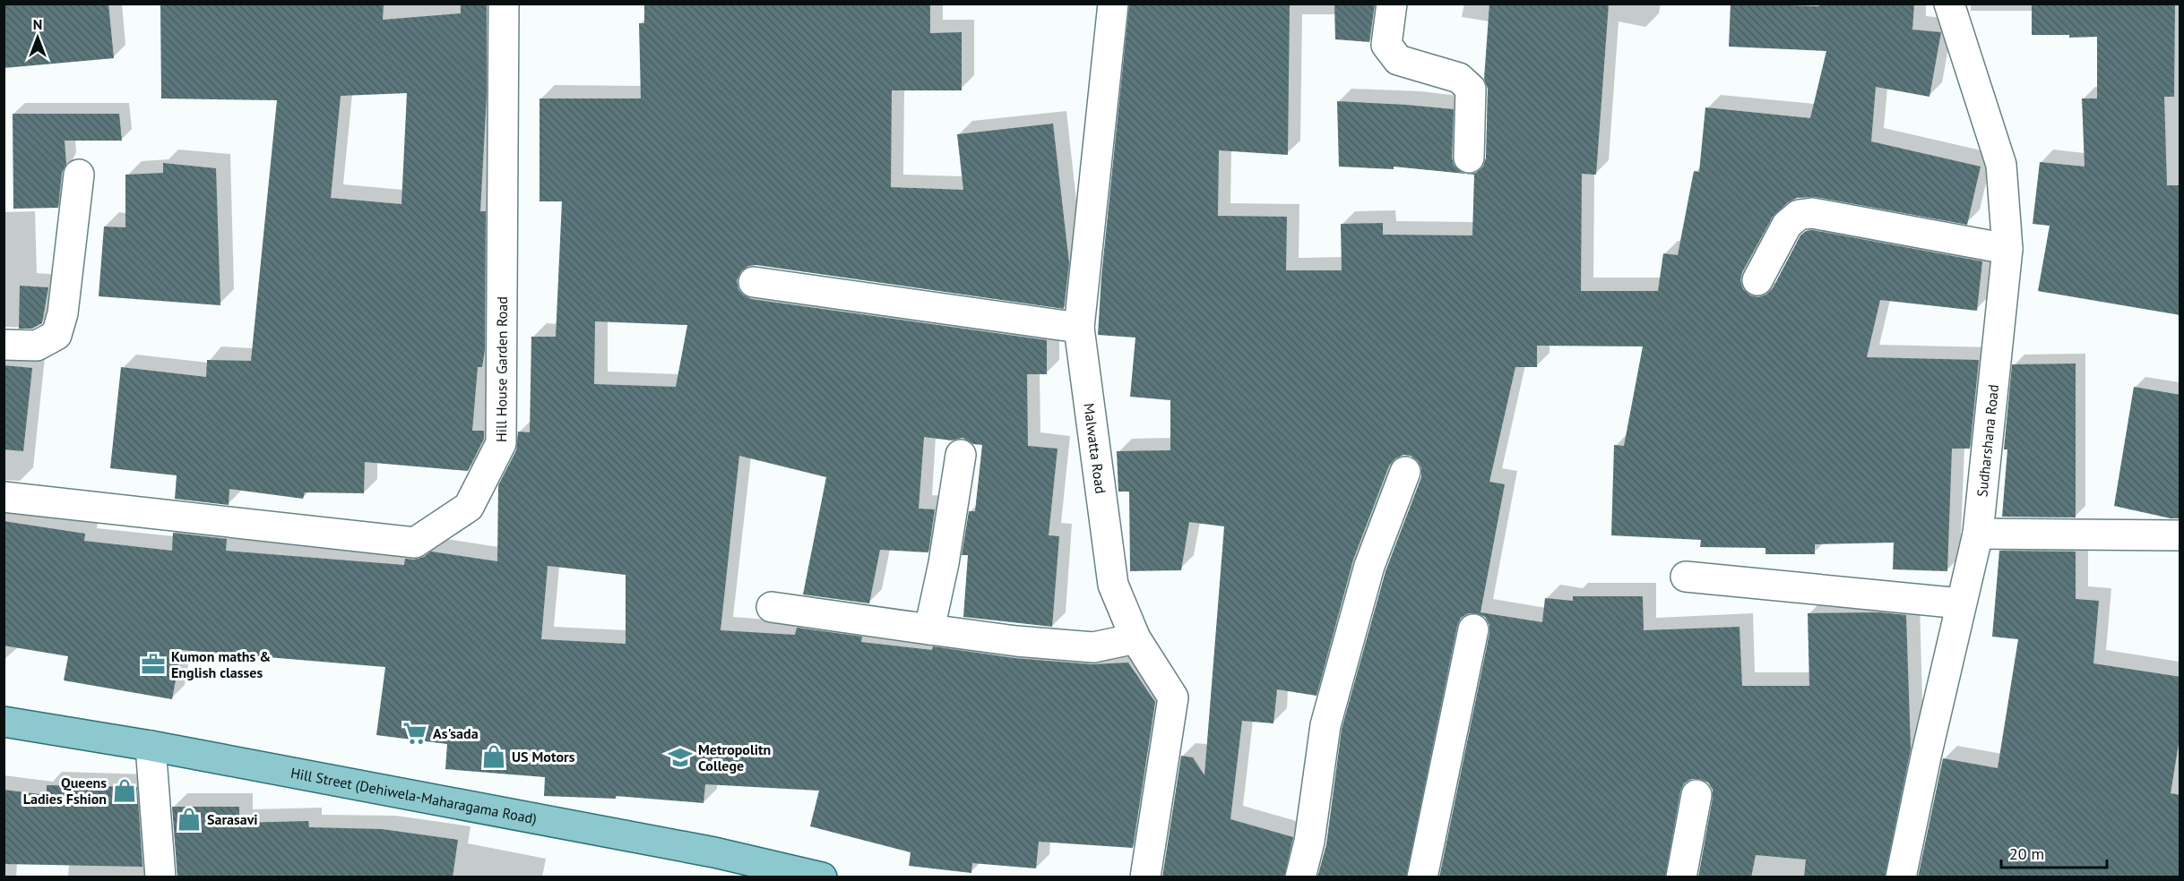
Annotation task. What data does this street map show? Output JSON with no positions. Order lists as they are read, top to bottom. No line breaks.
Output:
{"streets":{"main road":["Hill Street (Dehiwela-Maharagama Road)"],"street":["Hill House Garden Road","Sudharshana Road","Malwatta Road"]},"places":{"office":["Kumon maths & English classes"],"supermarket":["As'sada"],"shop":["US Motors","Queens Ladies Fshion","Sarasavi"],"school or university":["Metropolitn College"]},"scale_bar":"20 m","north":"top"}
